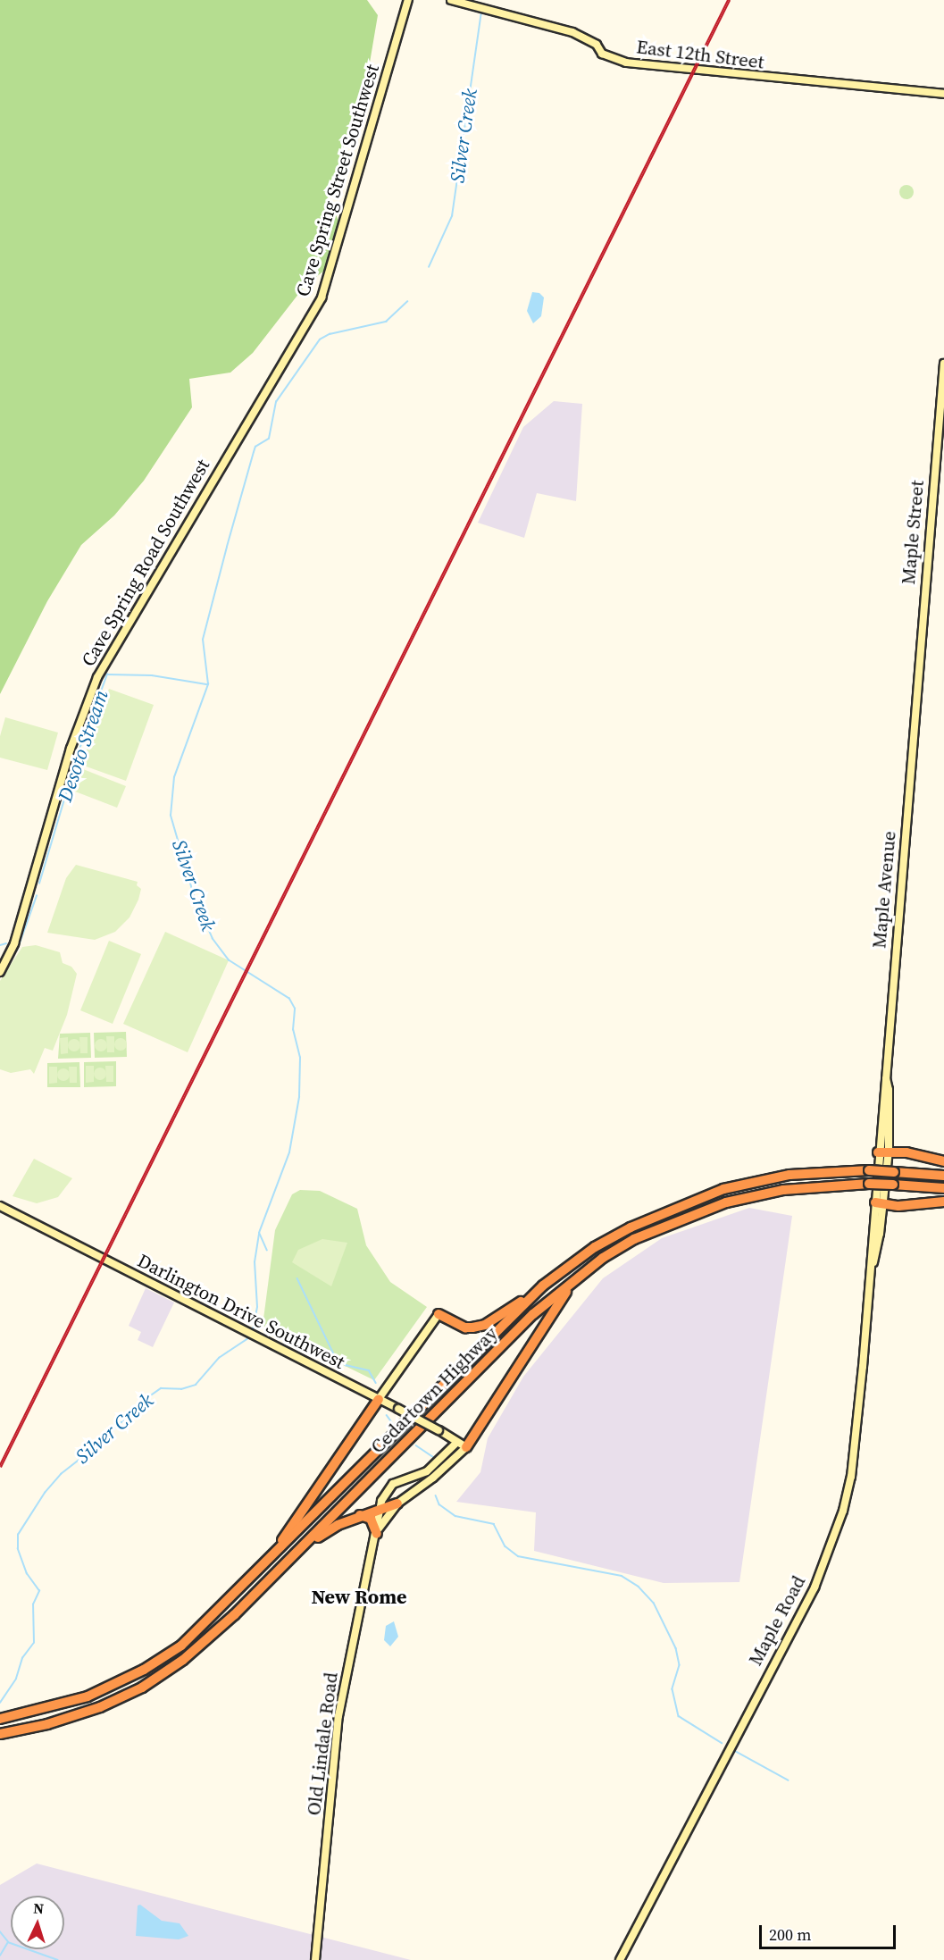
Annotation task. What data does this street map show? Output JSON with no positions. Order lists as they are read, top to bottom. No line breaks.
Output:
{"streets":{"highway":["Cedartown Highway"],"street":["East 12th Street","Cave Spring Street Southwest","Maple Street","Cave Spring Road Southwest","Maple Avenue","Darlington Drive Southwest","Maple Road","Old Lindale Road"]},"crossings":[["Cave Spring Street Southwest","Cave Spring Road Southwest"],["Maple Street","Maple Avenue"],["Maple Avenue","Cedartown Highway"],["Maple Avenue","Maple Road"],["Darlington Drive Southwest","Old Lindale Road"],["Cedartown Highway","Maple Road"]],"districts":["New Rome"],"water":["Silver Creek","Desoto Stream"],"scale_bar":"200 m","north":"top"}
